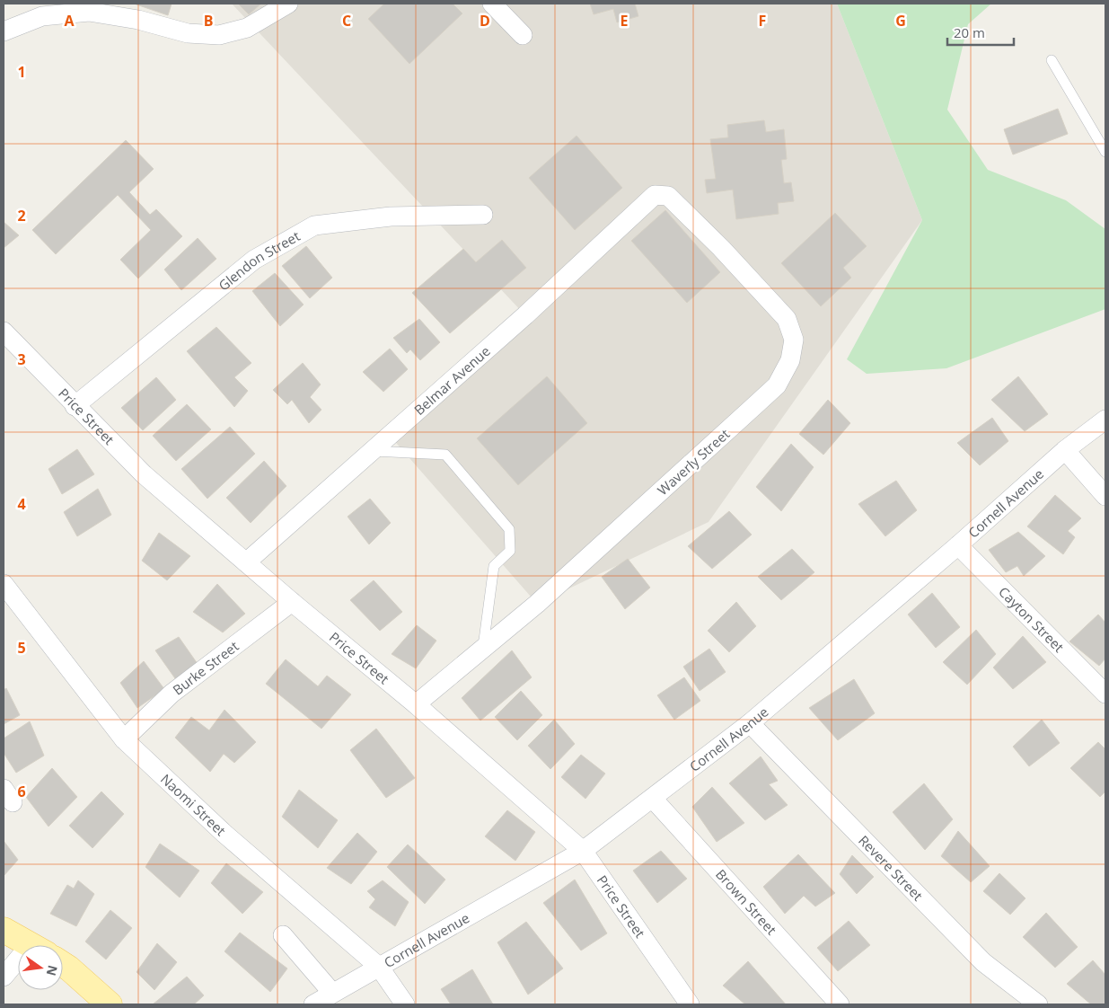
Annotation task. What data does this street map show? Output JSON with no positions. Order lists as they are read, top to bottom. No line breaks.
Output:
{"streets":{"street":["Glendon Street","Belmar Avenue","Price Street","Waverly Street","Cornell Avenue","Cayton Street","Burke Street","Naomi Street","Revere Street","Brown Street"]},"crossings":[["Glendon Street","Price Street"],["Belmar Avenue","Price Street"],["Belmar Avenue","Waverly Street"],["Price Street","Waverly Street"],["Price Street","Cornell Avenue"],["Price Street","Burke Street"],["Cornell Avenue","Cayton Street"],["Cornell Avenue","Naomi Street"],["Cornell Avenue","Revere Street"],["Cornell Avenue","Brown Street"],["Burke Street","Naomi Street"]],"scale_bar":"20 m","north":"right","grid":{"columns":["A","B","C","D","E","F","G"],"rows":["1","2","3","4","5","6"]}}
